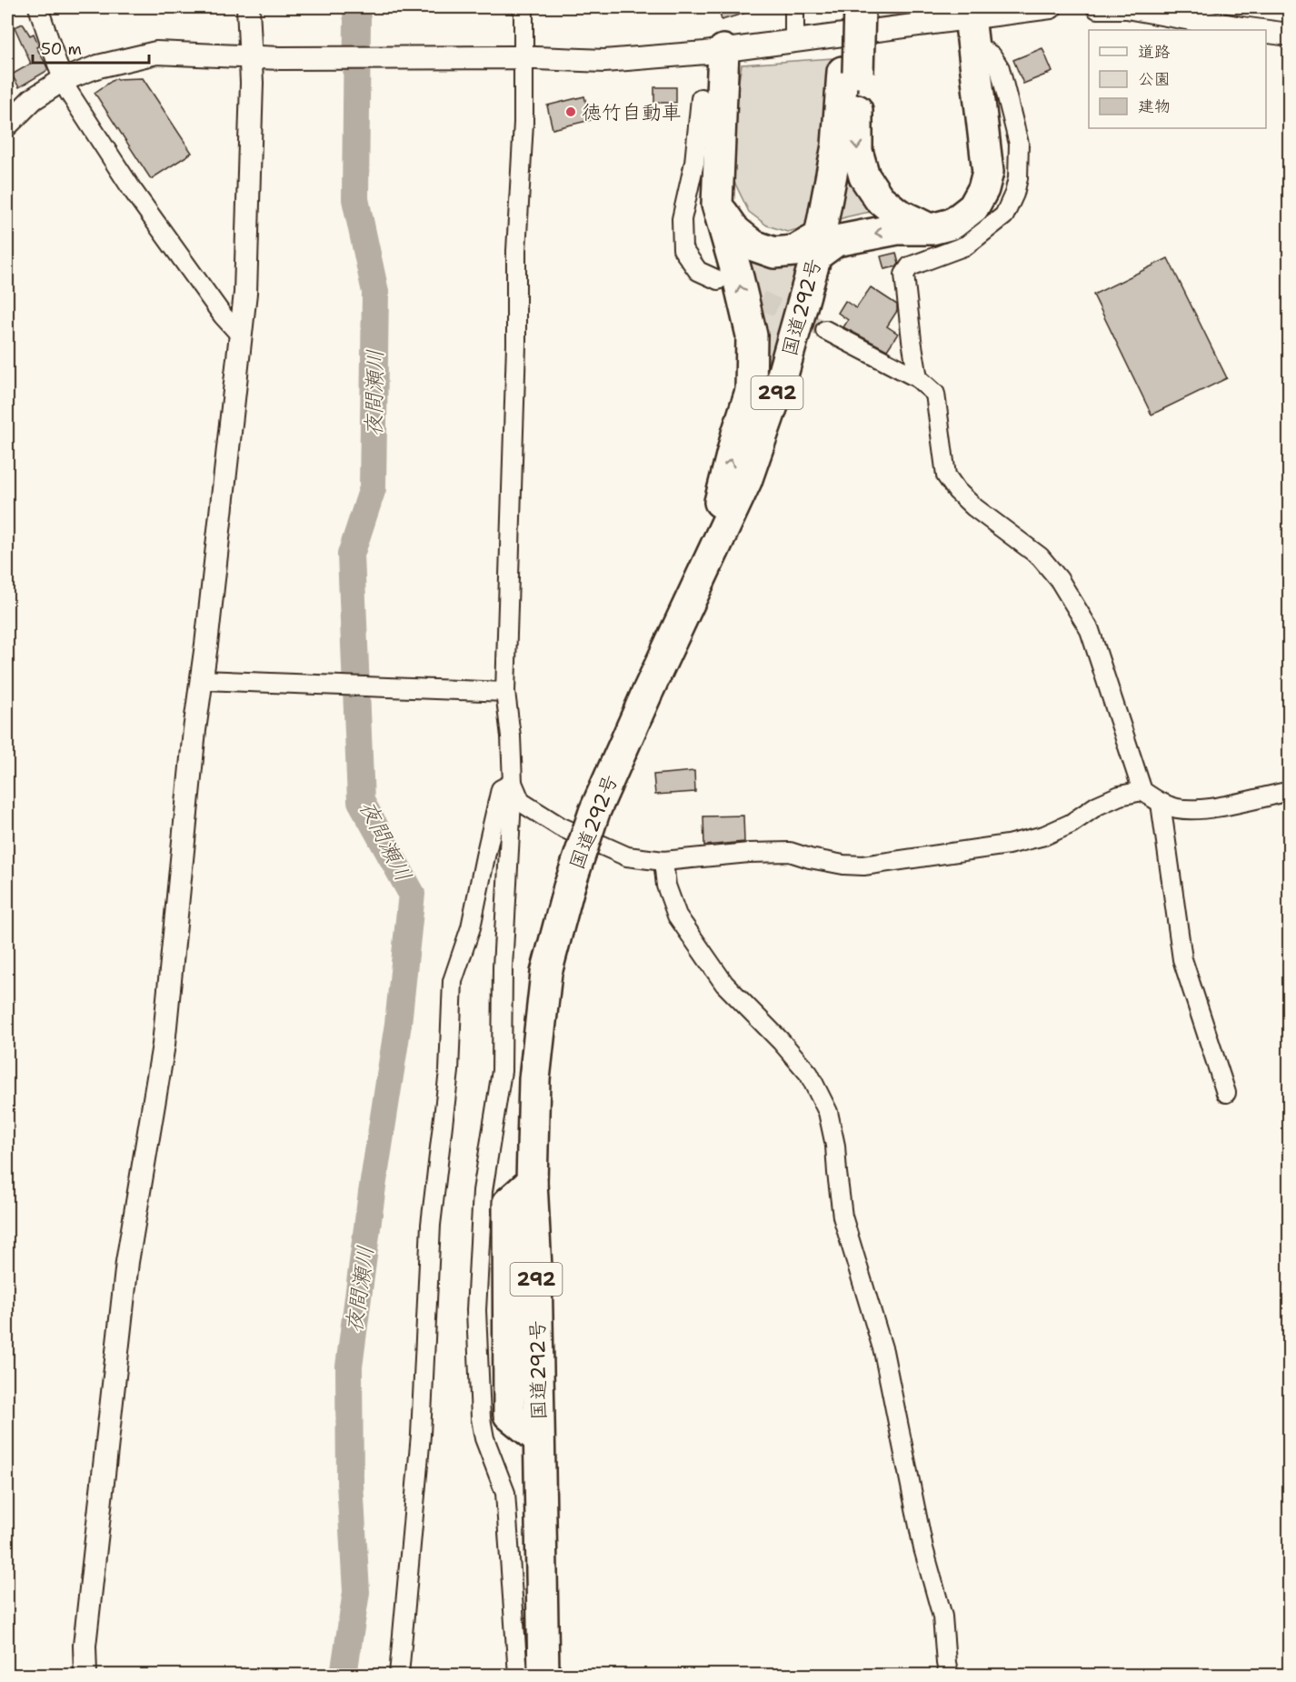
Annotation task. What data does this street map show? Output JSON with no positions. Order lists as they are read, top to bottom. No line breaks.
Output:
{"streets":{"highway":["国道292号","292"]},"water":["夜間瀬川"],"places":["徳竹自動車"],"legend":["道路","公園","建物"],"scale_bar":"50 m"}
